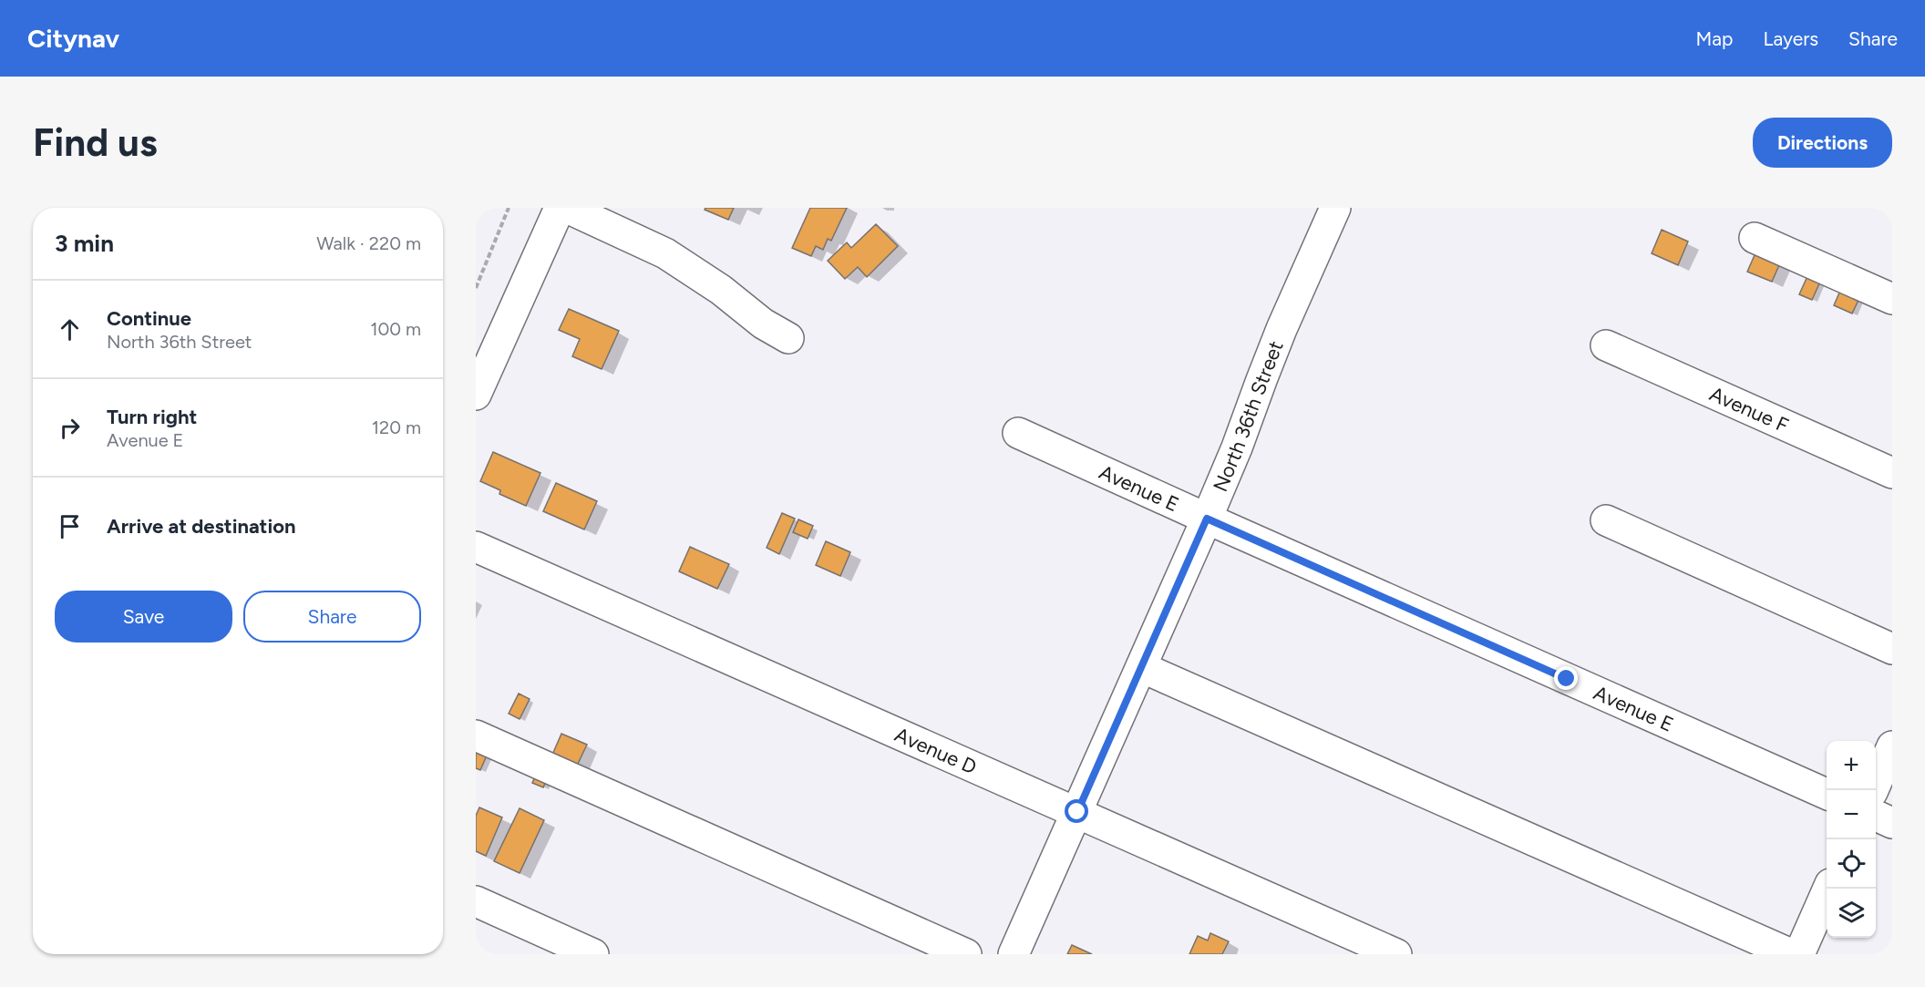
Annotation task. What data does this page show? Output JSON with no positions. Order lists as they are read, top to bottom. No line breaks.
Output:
{"streets":{"street":["Avenue F","North 36th Street","Avenue E","Avenue D"]},"crossings":[["North 36th Street","Avenue E"],["North 36th Street","Avenue D"]],"page":{"header":"Citynav","nav":["Map","Layers","Share"],"buttons":["Directions",["Save","Share"]],"title":"Find us","heading":["3 min","Walk · 220 m"],"list":[["Continue","North 36th Street","100 m"],["Turn right","Avenue E","120 m"],"Arrive at destination"],"map_buttons":["+","−"]}}
